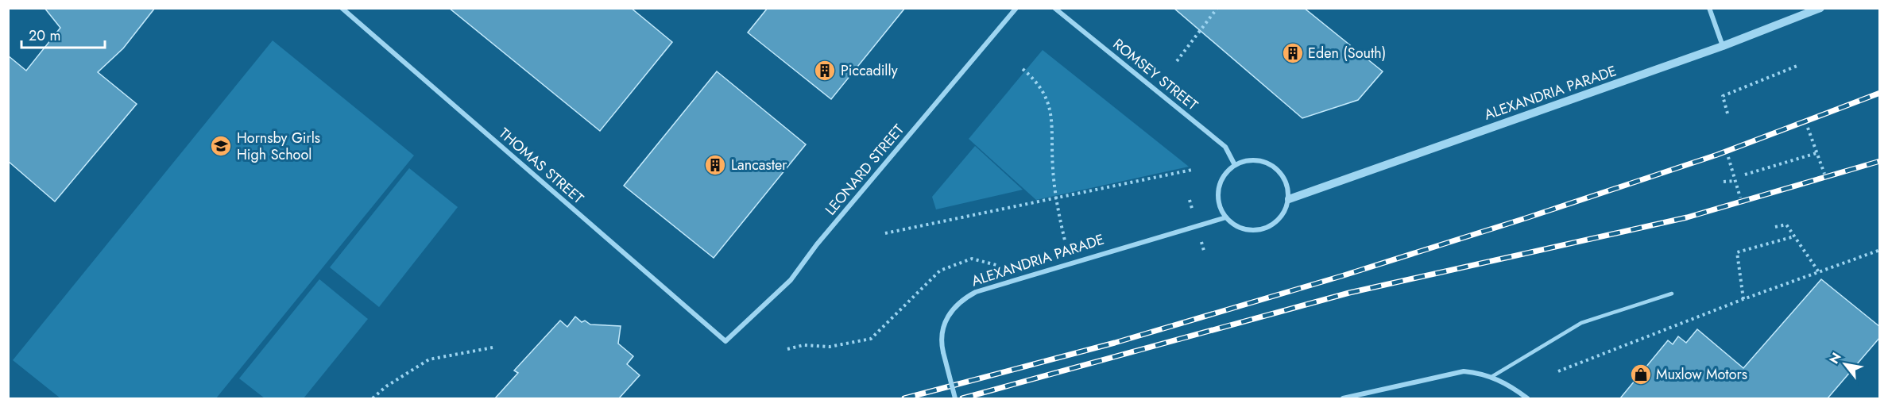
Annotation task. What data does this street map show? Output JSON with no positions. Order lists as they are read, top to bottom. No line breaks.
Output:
{"streets":{"street":["ROMSEY STREET","ALEXANDRIA PARADE","THOMAS STREET","LEONARD STREET"]},"crossings":[["ROMSEY STREET","ALEXANDRIA PARADE"],["THOMAS STREET","LEONARD STREET"]],"places":{"building":["Eden (South)","Piccadilly","Lancaster"],"school or university":["Hornsby Girls High School"],"shop":["Muxlow Motors"]},"scale_bar":"20 m","north":"top left"}
